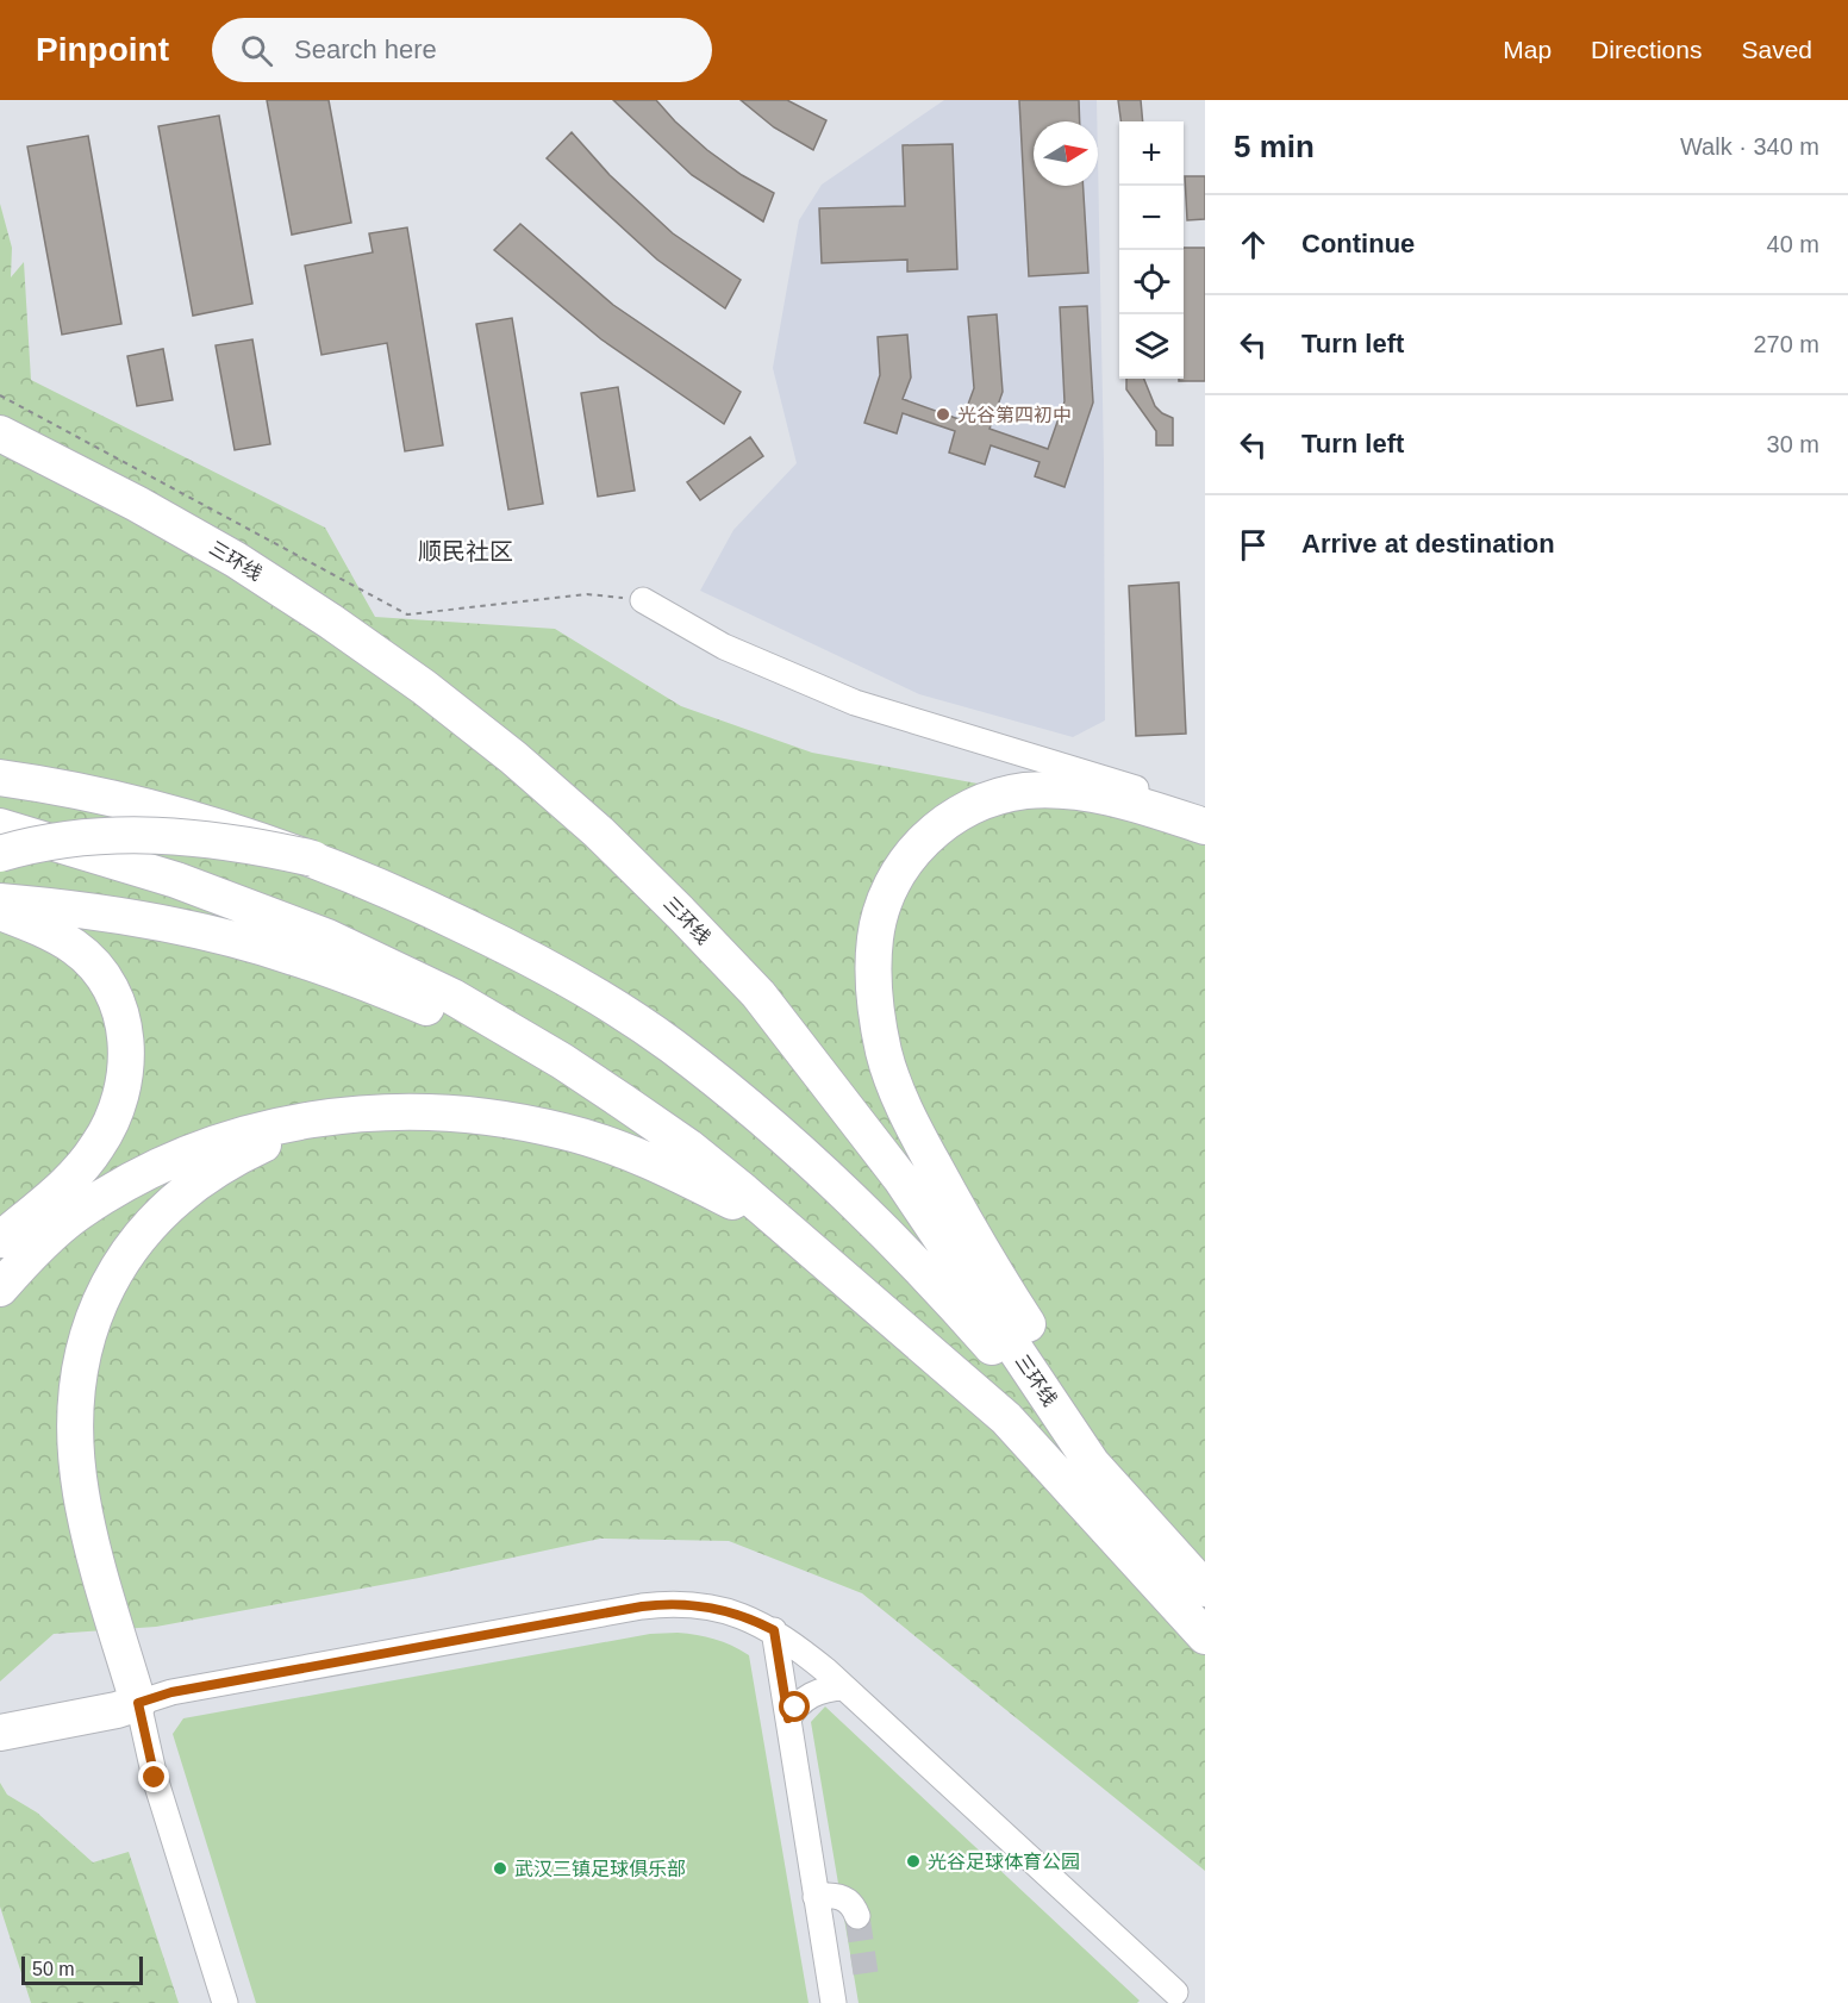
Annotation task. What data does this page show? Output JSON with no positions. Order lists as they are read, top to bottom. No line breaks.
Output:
{"streets":{"highway":["三环线"]},"districts":["顺民社区"],"places":["光谷第四初中","光谷足球体育公园","武汉三镇足球俱乐部"],"scale_bar":"50 m","north":"right","page":{"header":"Pinpoint","search":"Search here","nav":["Map","Directions","Saved"],"heading":["5 min","Walk · 340 m"],"map_buttons":["+","−"],"list":[["Continue","40 m"],["Turn left","270 m"],["Turn left","30 m"],"Arrive at destination"],"scale":"50 m"}}
